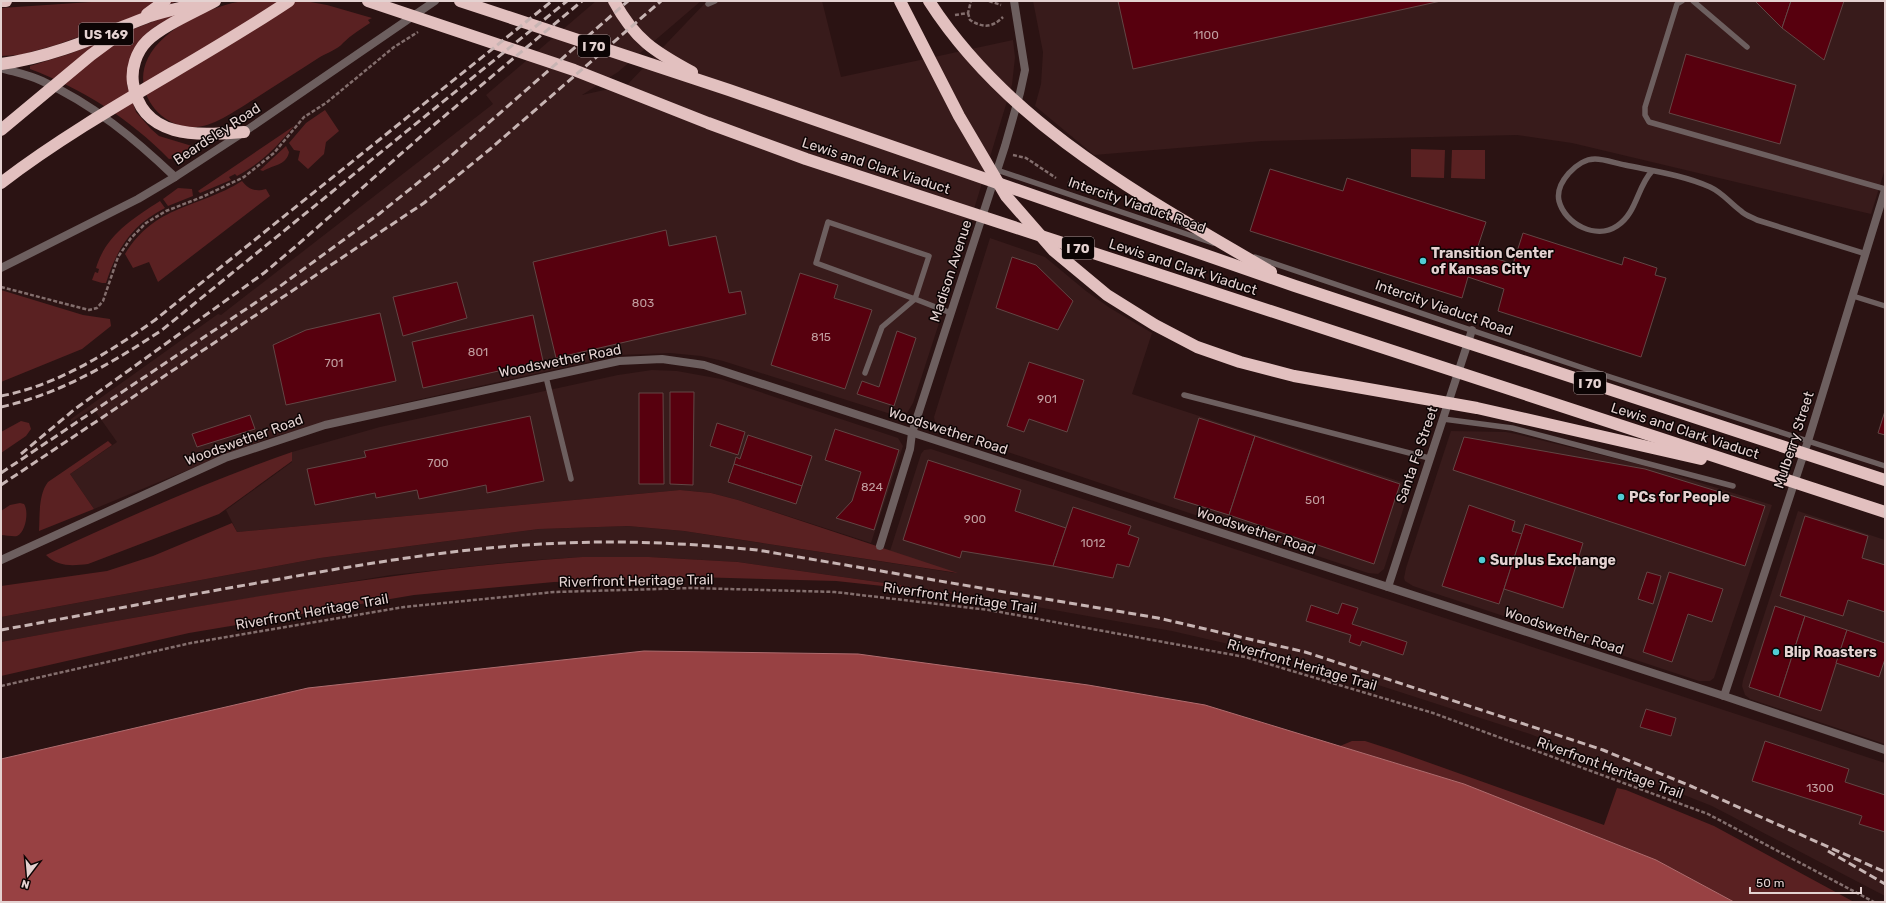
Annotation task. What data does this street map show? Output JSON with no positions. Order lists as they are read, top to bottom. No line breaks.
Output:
{"streets":{"highway":["US 169","I 70","Lewis and Clark Viaduct"],"street":["Beardsley Road","Madison Avenue","Woodswether Road","Mulberry Street","Santa Fe Street"],"lane":["Intercity Viaduct Road"],"path":["Riverfront Heritage Trail"]},"crossings":[["I 70","Lewis and Clark Viaduct"],["Intercity Viaduct Road","Madison Avenue"],["Intercity Viaduct Road","Mulberry Street"],["Intercity Viaduct Road","Santa Fe Street"],["Madison Avenue","Woodswether Road"],["Woodswether Road","Mulberry Street"],["Woodswether Road","Santa Fe Street"]],"places":["Transition Center of Kansas City","PCs for People","Surplus Exchange","Blip Roasters"],"house_numbers":["1100","803","815","801","701","901","700","824","501","900","1012","1300"],"scale_bar":"50 m","north":"bottom"}
